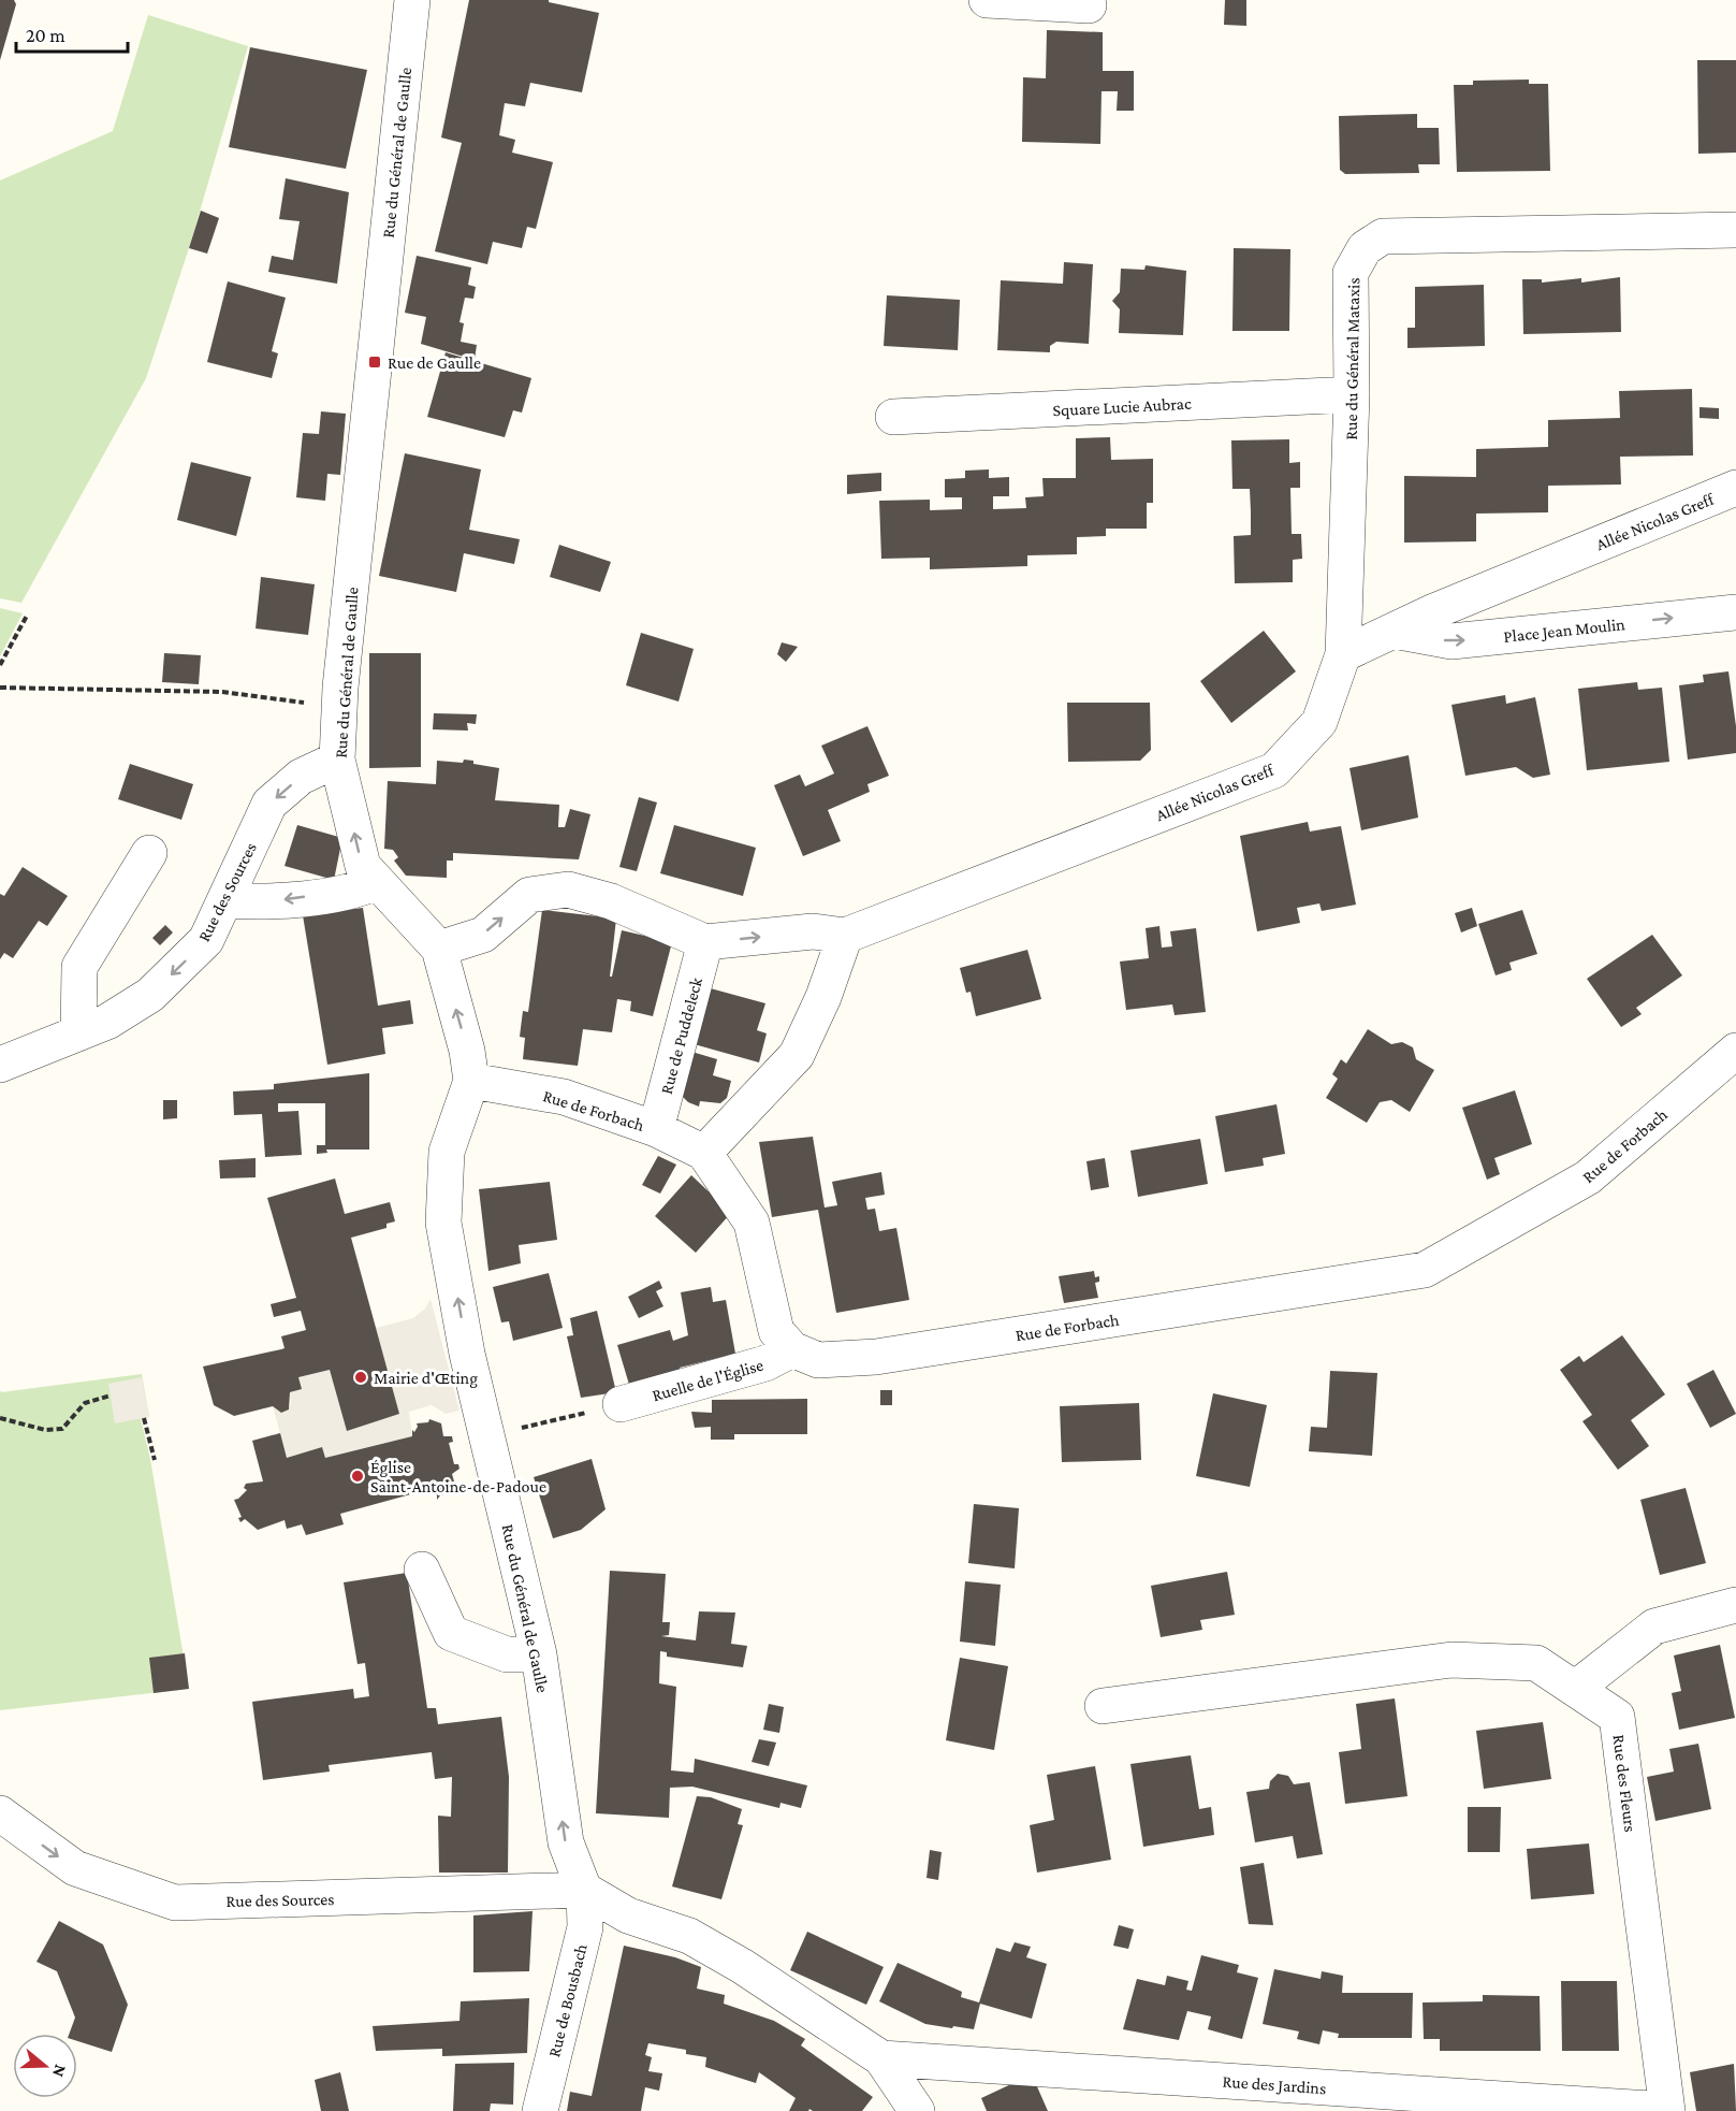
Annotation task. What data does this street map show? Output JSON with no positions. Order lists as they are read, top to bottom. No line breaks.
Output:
{"streets":{"street":["Rue du Général de Gaulle","Rue du Général Mataxis","Square Lucie Aubrac","Allée Nicolas Greff","Place Jean Moulin","Rue des Sources","Rue de Puddeleck","Rue de Forbach","Ruelle de l'Église","Rue des Fleurs","Rue de Bousbach","Rue des Jardins"]},"crossings":[["Rue du Général de Gaulle","Rue des Sources"],["Rue du Général de Gaulle","Rue de Forbach"],["Rue du Général de Gaulle","Rue de Bousbach"],["Rue du Général Mataxis","Square Lucie Aubrac"],["Rue du Général Mataxis","Allée Nicolas Greff"],["Allée Nicolas Greff","Place Jean Moulin"],["Rue des Sources","Rue de Bousbach"],["Rue de Puddeleck","Rue de Forbach"],["Rue de Forbach","Ruelle de l'Église"],["Rue des Fleurs","Rue des Jardins"]],"one_way":["Rue du Général de Gaulle","Place Jean Moulin"],"places":{"transit":["Rue de Gaulle"],"other":["Mairie d'Œting","Église Saint-Antoine-de-Padoue"]},"scale_bar":"20 m","north":"right"}
